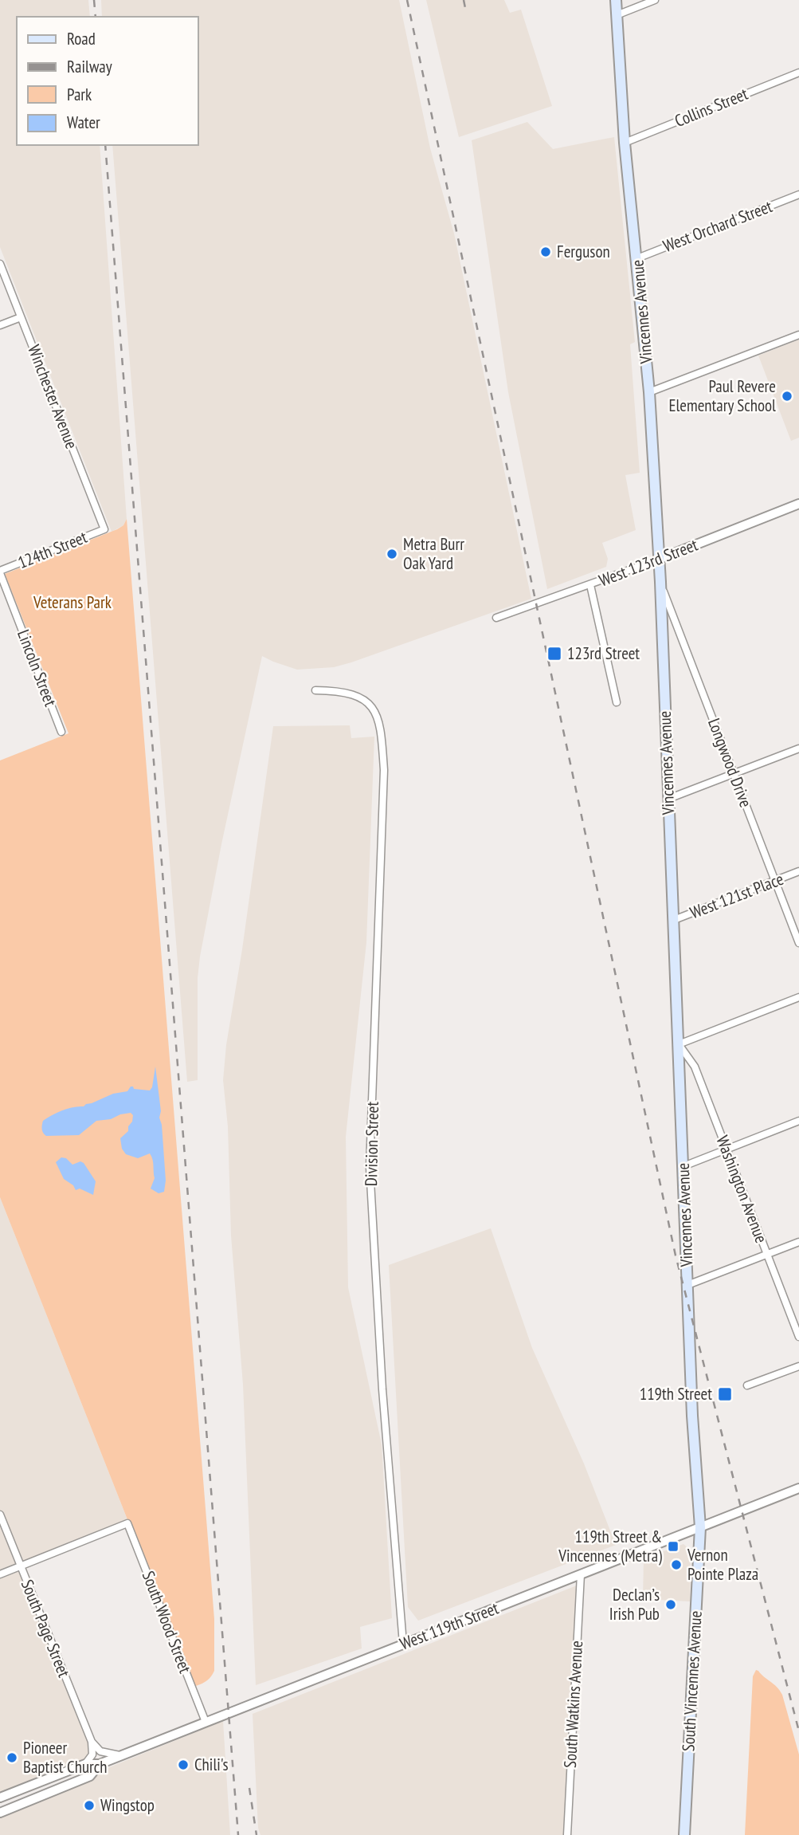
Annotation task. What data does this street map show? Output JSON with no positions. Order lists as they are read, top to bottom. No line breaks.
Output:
{"streets":{"main road":["Vincennes Avenue","South Vincennes Avenue"],"street":["Collins Street","West Orchard Street","Winchester Avenue","124th Street","West 123rd Street","Lincoln Street","Longwood Drive","West 121st Place","Division Street","Washington Avenue","South Wood Street","West 119th Street","South Page Street","South Watkins Avenue"]},"crossings":[["Collins Street","Vincennes Avenue"],["West Orchard Street","Vincennes Avenue"],["Vincennes Avenue","West 123rd Street"],["Vincennes Avenue","Longwood Drive"],["Vincennes Avenue","West 121st Place"],["Vincennes Avenue","Washington Avenue"],["Vincennes Avenue","West 119th Street"],["Vincennes Avenue","South Vincennes Avenue"],["Winchester Avenue","124th Street"],["124th Street","Lincoln Street"],["Longwood Drive","West 121st Place"],["Division Street","West 119th Street"],["South Wood Street","West 119th Street"],["South Wood Street","South Page Street"],["West 119th Street","South Vincennes Avenue"],["West 119th Street","South Watkins Avenue"]],"parks":["Veterans Park"],"places":{"other":["Ferguson","Paul Revere Elementary School","Metra Burr Oak Yard","Vernon Pointe Plaza","Declan’s Irish Pub","Pioneer Baptist Church","Chili's","Wingstop"],"transit":["123rd Street","119th Street","119th Street & Vincennes (Metra)"]},"legend":["Road","Railway","Park","Water"]}
